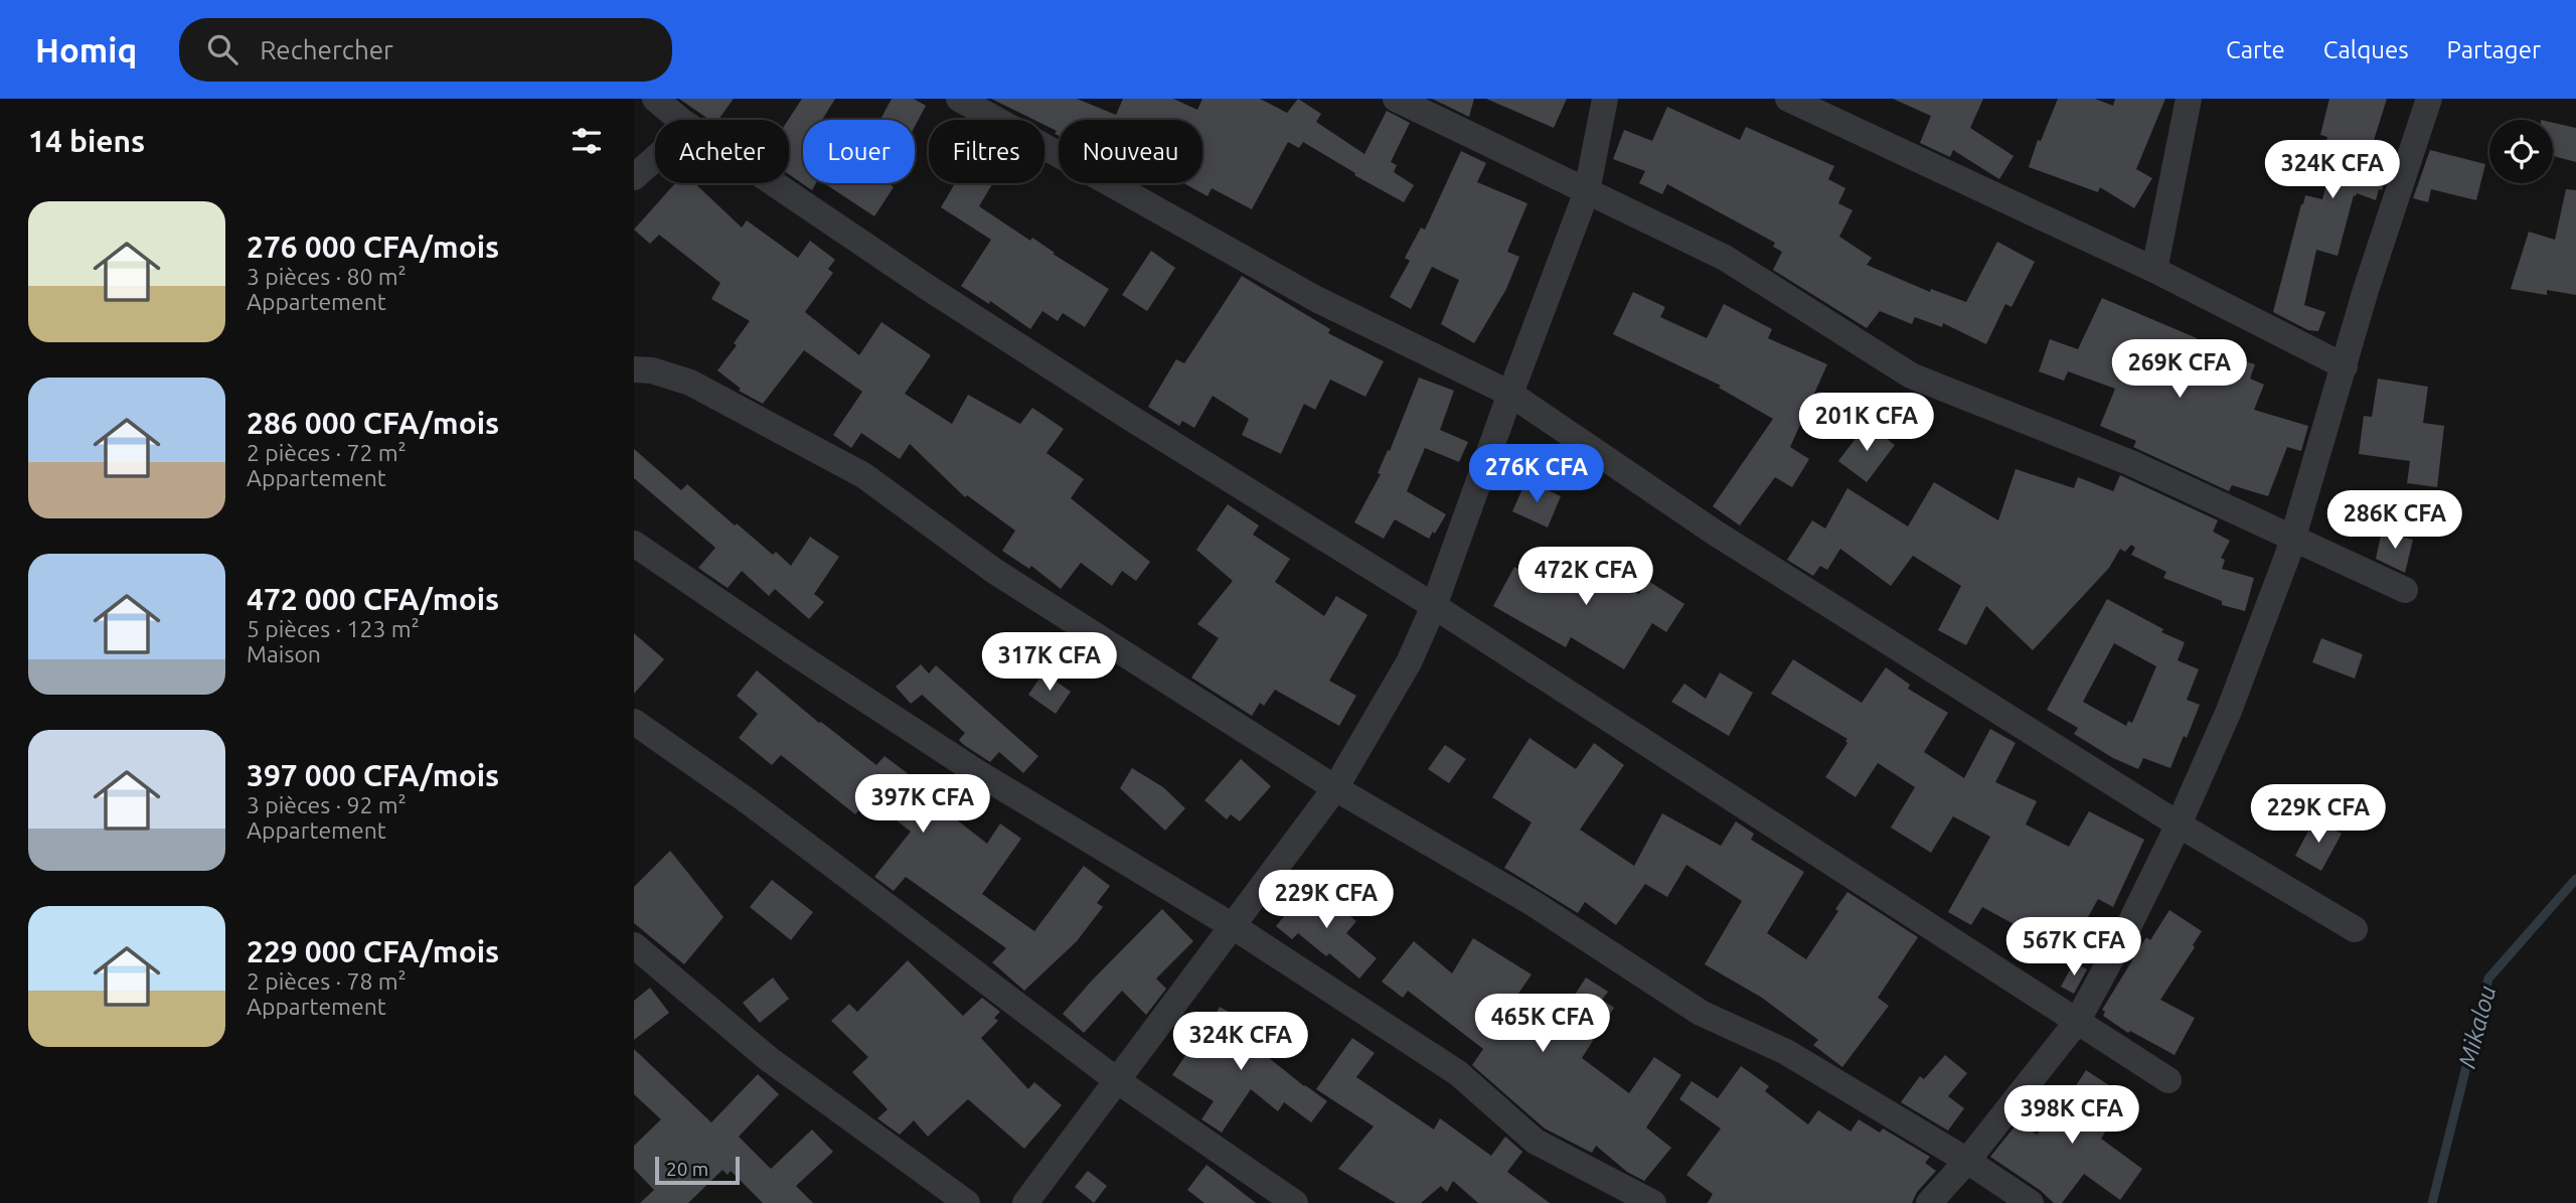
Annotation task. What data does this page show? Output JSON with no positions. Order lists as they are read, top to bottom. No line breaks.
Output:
{"water":["Mikalou"],"scale_bar":"20 m","page":{"header":"Homiq","search":"Rechercher","nav":["Carte","Calques","Partager"],"heading":"14 biens","chip":["Acheter","Louer","Filtres","Nouveau"],"price":["324K CFA","269K CFA","201K CFA","276K CFA","286K CFA","472K CFA","317K CFA","397K CFA","229K CFA","229K CFA","567K CFA","465K CFA","324K CFA","398K CFA"],"list":[{"name":"276 000 CFA/mois","note":"3 pièces · 80 m² · Appartement"},{"name":"286 000 CFA/mois","note":"2 pièces · 72 m² · Appartement"},{"name":"472 000 CFA/mois","note":"5 pièces · 123 m² · Maison"},{"name":"397 000 CFA/mois","note":"3 pièces · 92 m² · Appartement"},{"name":"229 000 CFA/mois","note":"2 pièces · 78 m² · Appartement"}],"scale":"20 m"}}
